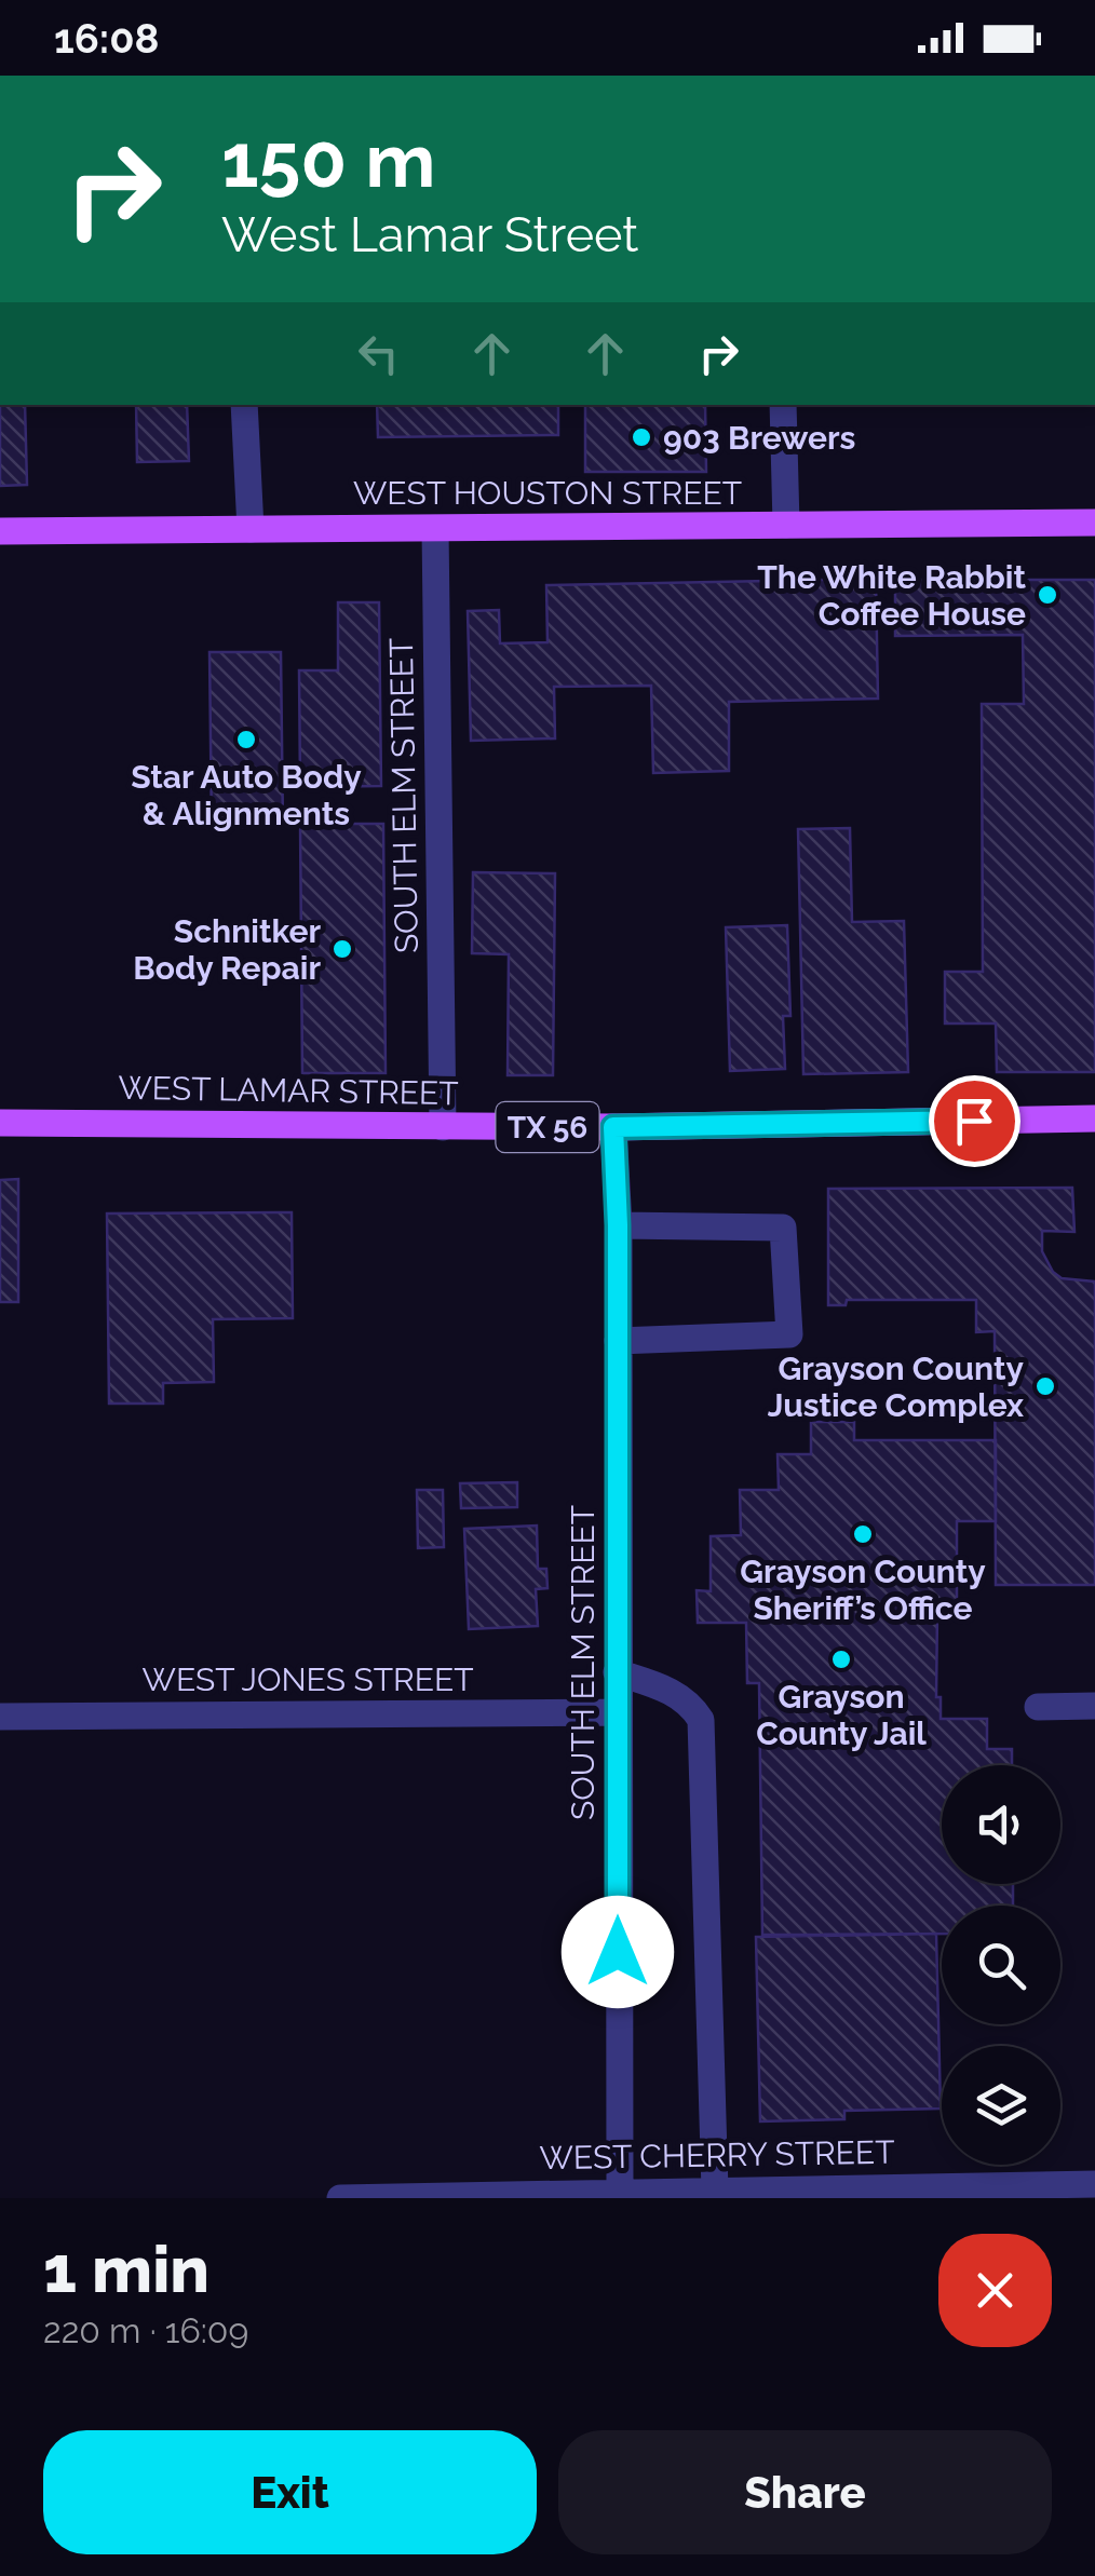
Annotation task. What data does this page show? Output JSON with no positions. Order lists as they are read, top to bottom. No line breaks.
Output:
{"streets":{"main road":["WEST HOUSTON STREET","WEST LAMAR STREET","TX 56"],"street":["SOUTH ELM STREET","WEST JONES STREET","WEST CHERRY STREET"]},"crossings":[["WEST HOUSTON STREET","SOUTH ELM STREET"],["SOUTH ELM STREET","WEST LAMAR STREET"],["SOUTH ELM STREET","WEST JONES STREET"],["SOUTH ELM STREET","WEST CHERRY STREET"]],"places":["903 Brewers","The White Rabbit Coffee House","Star Auto Body & Alignments","Schnitker Body Repair","Grayson County Justice Complex","Grayson County Sheriff’s Office","Grayson County Jail"],"page":{"status":"16:08","turn":["150 m","West Lamar Street"],"heading":["1 min","220 m · 16:09"],"buttons":["Exit","Share"]}}
